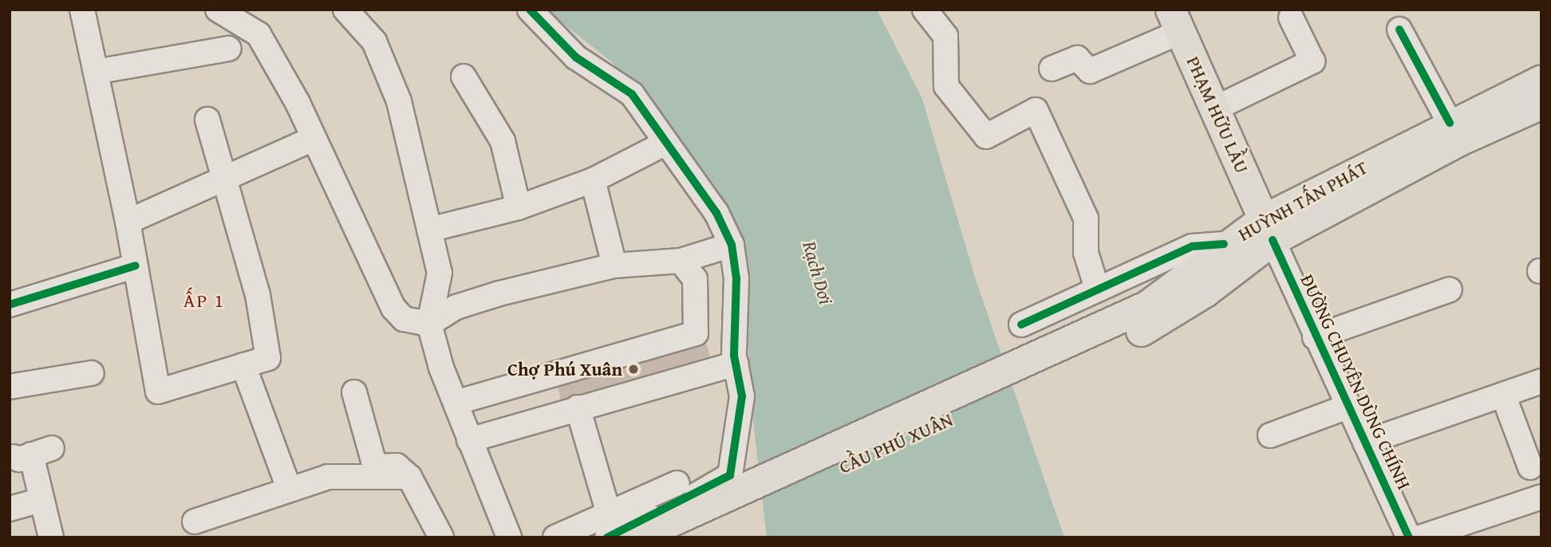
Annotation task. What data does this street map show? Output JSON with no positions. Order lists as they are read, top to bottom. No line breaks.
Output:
{"streets":{"main road":["PHẠM HỮU LẦU","HUỲNH TẤN PHÁT","CẦU PHÚ XUÂN"],"street":["ĐƯỜNG CHUYÊN DÙNG CHÍNH"]},"crossings":[["PHẠM HỮU LẦU","HUỲNH TẤN PHÁT"],["PHẠM HỮU LẦU","ĐƯỜNG CHUYÊN DÙNG CHÍNH"],["HUỲNH TẤN PHÁT","ĐƯỜNG CHUYÊN DÙNG CHÍNH"],["HUỲNH TẤN PHÁT","CẦU PHÚ XUÂN"]],"districts":["ẤP 1"],"water":["Rạch Dơi"],"places":["Chợ Phú Xuân"]}
